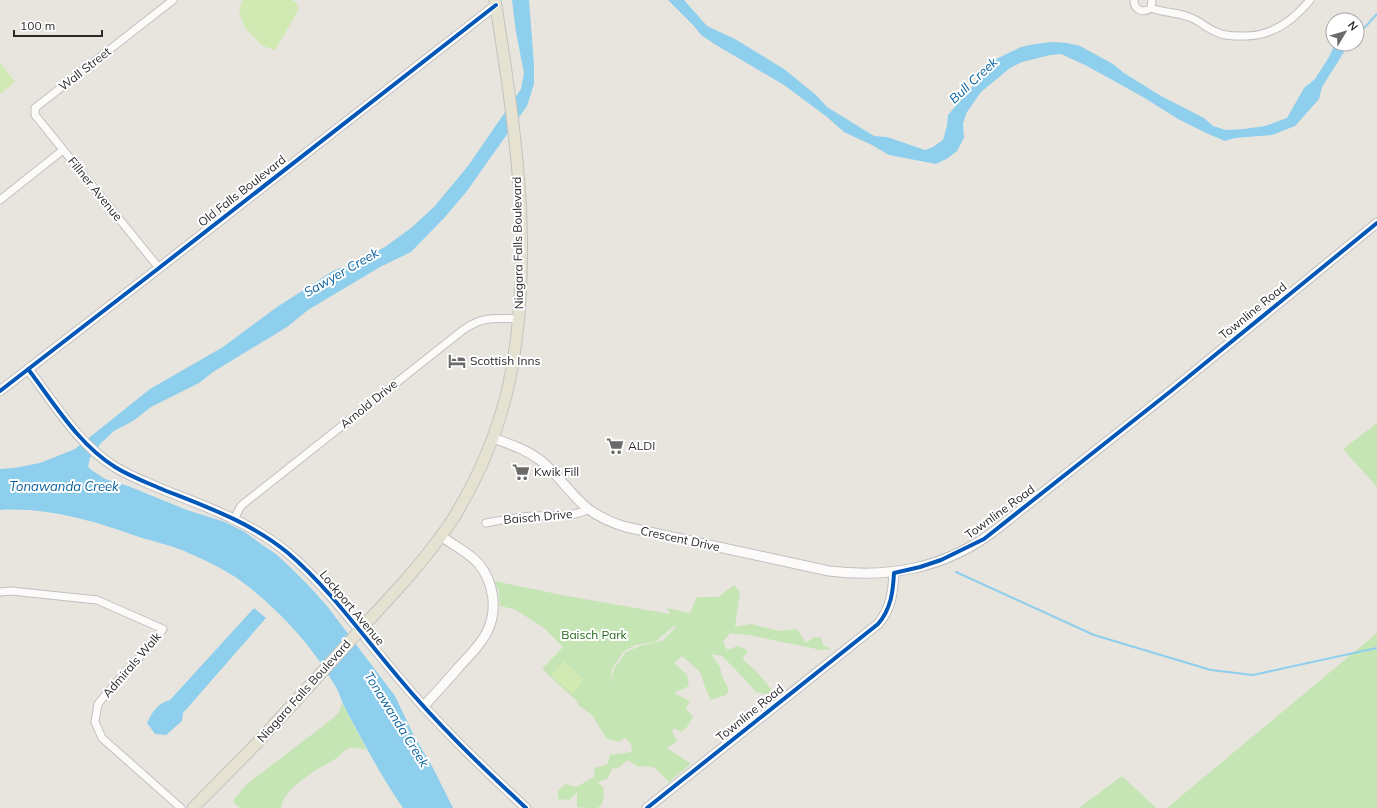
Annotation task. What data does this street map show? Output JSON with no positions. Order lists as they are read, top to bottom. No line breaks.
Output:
{"streets":{"main road":["Niagara Falls Boulevard"],"street":["Wall Street","Fillner Avenue","Old Falls Boulevard","Townline Road","Arnold Drive","Baisch Drive","Crescent Drive","Lockport Avenue","Admirals Walk"]},"crossings":[["Wall Street","Fillner Avenue"],["Fillner Avenue","Old Falls Boulevard"],["Old Falls Boulevard","Niagara Falls Boulevard"],["Old Falls Boulevard","Lockport Avenue"],["Niagara Falls Boulevard","Arnold Drive"],["Niagara Falls Boulevard","Crescent Drive"],["Townline Road","Crescent Drive"],["Arnold Drive","Lockport Avenue"],["Baisch Drive","Crescent Drive"]],"water":["Bull Creek","Sawyer Creek","Tonawanda Creek"],"parks":["Baisch Park"],"places":{"hotel":["Scottish Inns"],"supermarket":["ALDI","Kwik Fill"]},"scale_bar":"100 m","north":"top right"}
